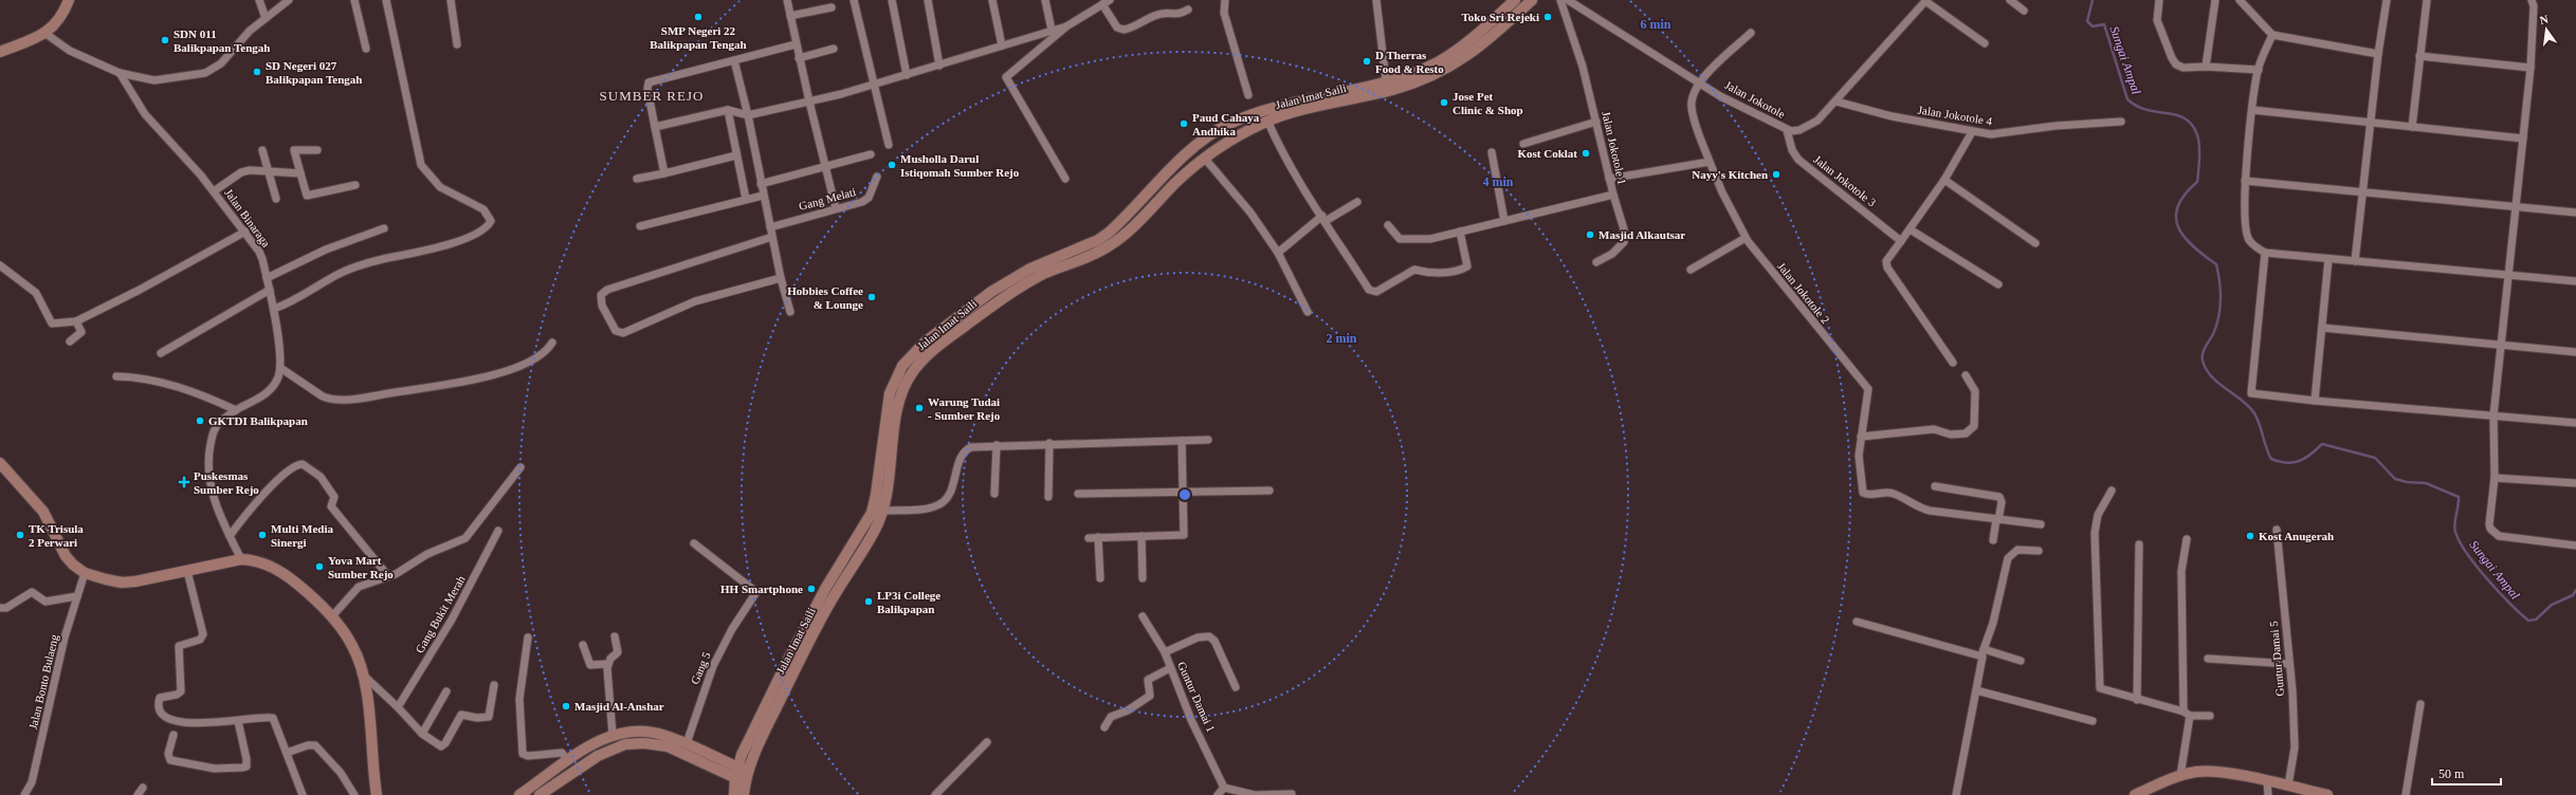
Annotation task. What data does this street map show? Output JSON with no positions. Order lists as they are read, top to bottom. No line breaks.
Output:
{"streets":{"main road":["Jalan Imat Saili"],"street":["Jalan Jokotole","Jalan Jokotole 4","Jalan Jokotole 1","Jalan Jokotole 3","Gang Melati","Jalan Binaraga","Jalan Jokotole 2","Gang Bukit Merah","Guntur Damai 5","Gang 5","Jalan Bonto Bulaeng","Guntur Damai 1"]},"crossings":[["Jalan Jokotole","Jalan Jokotole 4"],["Jalan Jokotole","Jalan Jokotole 3"],["Jalan Jokotole","Jalan Jokotole 2"]],"districts":["SUMBER REJO"],"water":["Sungai Ampal"],"places":{"other":["SMP Negeri 22 Balikpapan Tengah","Toko Sri Rejeki","SDN 011 Balikpapan Tengah","D Therras Food & Resto","SD Negeri 027 Balikpapan Tengah","Jose Pet Clinic & Shop","Paud Cahaya Andhika","Kost Coklat","Musholla Darul Istiqomah Sumber Rejo","Nayy's Kitchen","Masjid Alkautsar","Hobbies Coffee & Lounge","Warung Tudai - Sumber Rejo","GKTDI Balikpapan","TK Trisula 2 Perwari","Multi Media Sinergi","Kost Anugerah","Yova Mart Sumber Rejo","HH Smartphone","LP3i College Balikpapan","Masjid Al-Anshar"],"health":["Puskesmas Sumber Rejo"]},"scale_bar":"50 m","north":"top","rings":["6 min","4 min","2 min"]}
